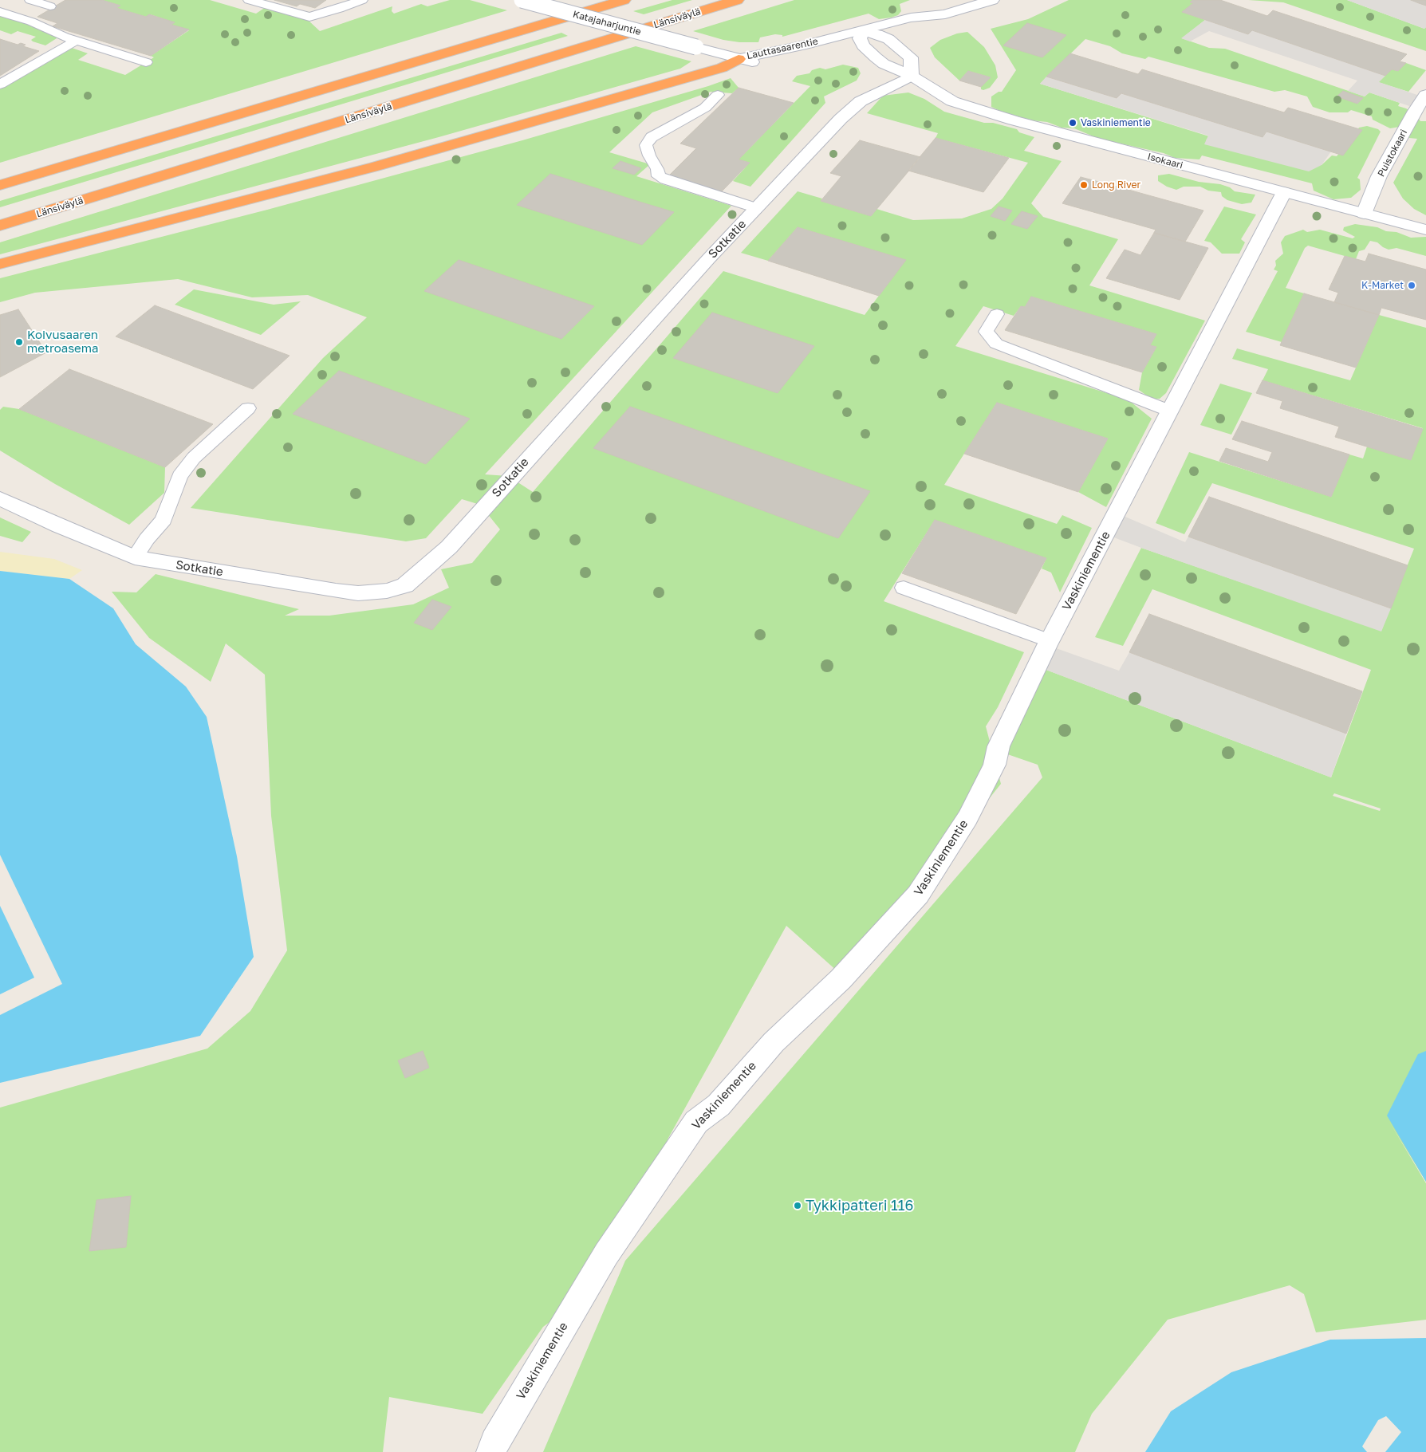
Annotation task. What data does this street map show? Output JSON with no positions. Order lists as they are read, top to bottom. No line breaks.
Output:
{"streets":{"highway":["Länsiväylä"],"street":["Katajaharjuntie","Lauttasaarentie","Puistokaari","Isokaari","Sotkatie","Vaskiniementie"]},"crossings":[["Katajaharjuntie","Lauttasaarentie"],["Puistokaari","Isokaari"],["Isokaari","Sotkatie"],["Isokaari","Vaskiniementie"]],"places":["Vaskiniementie","Long River","K-Market","Koivusaaren metroasema","Tykkipatteri 116"]}
